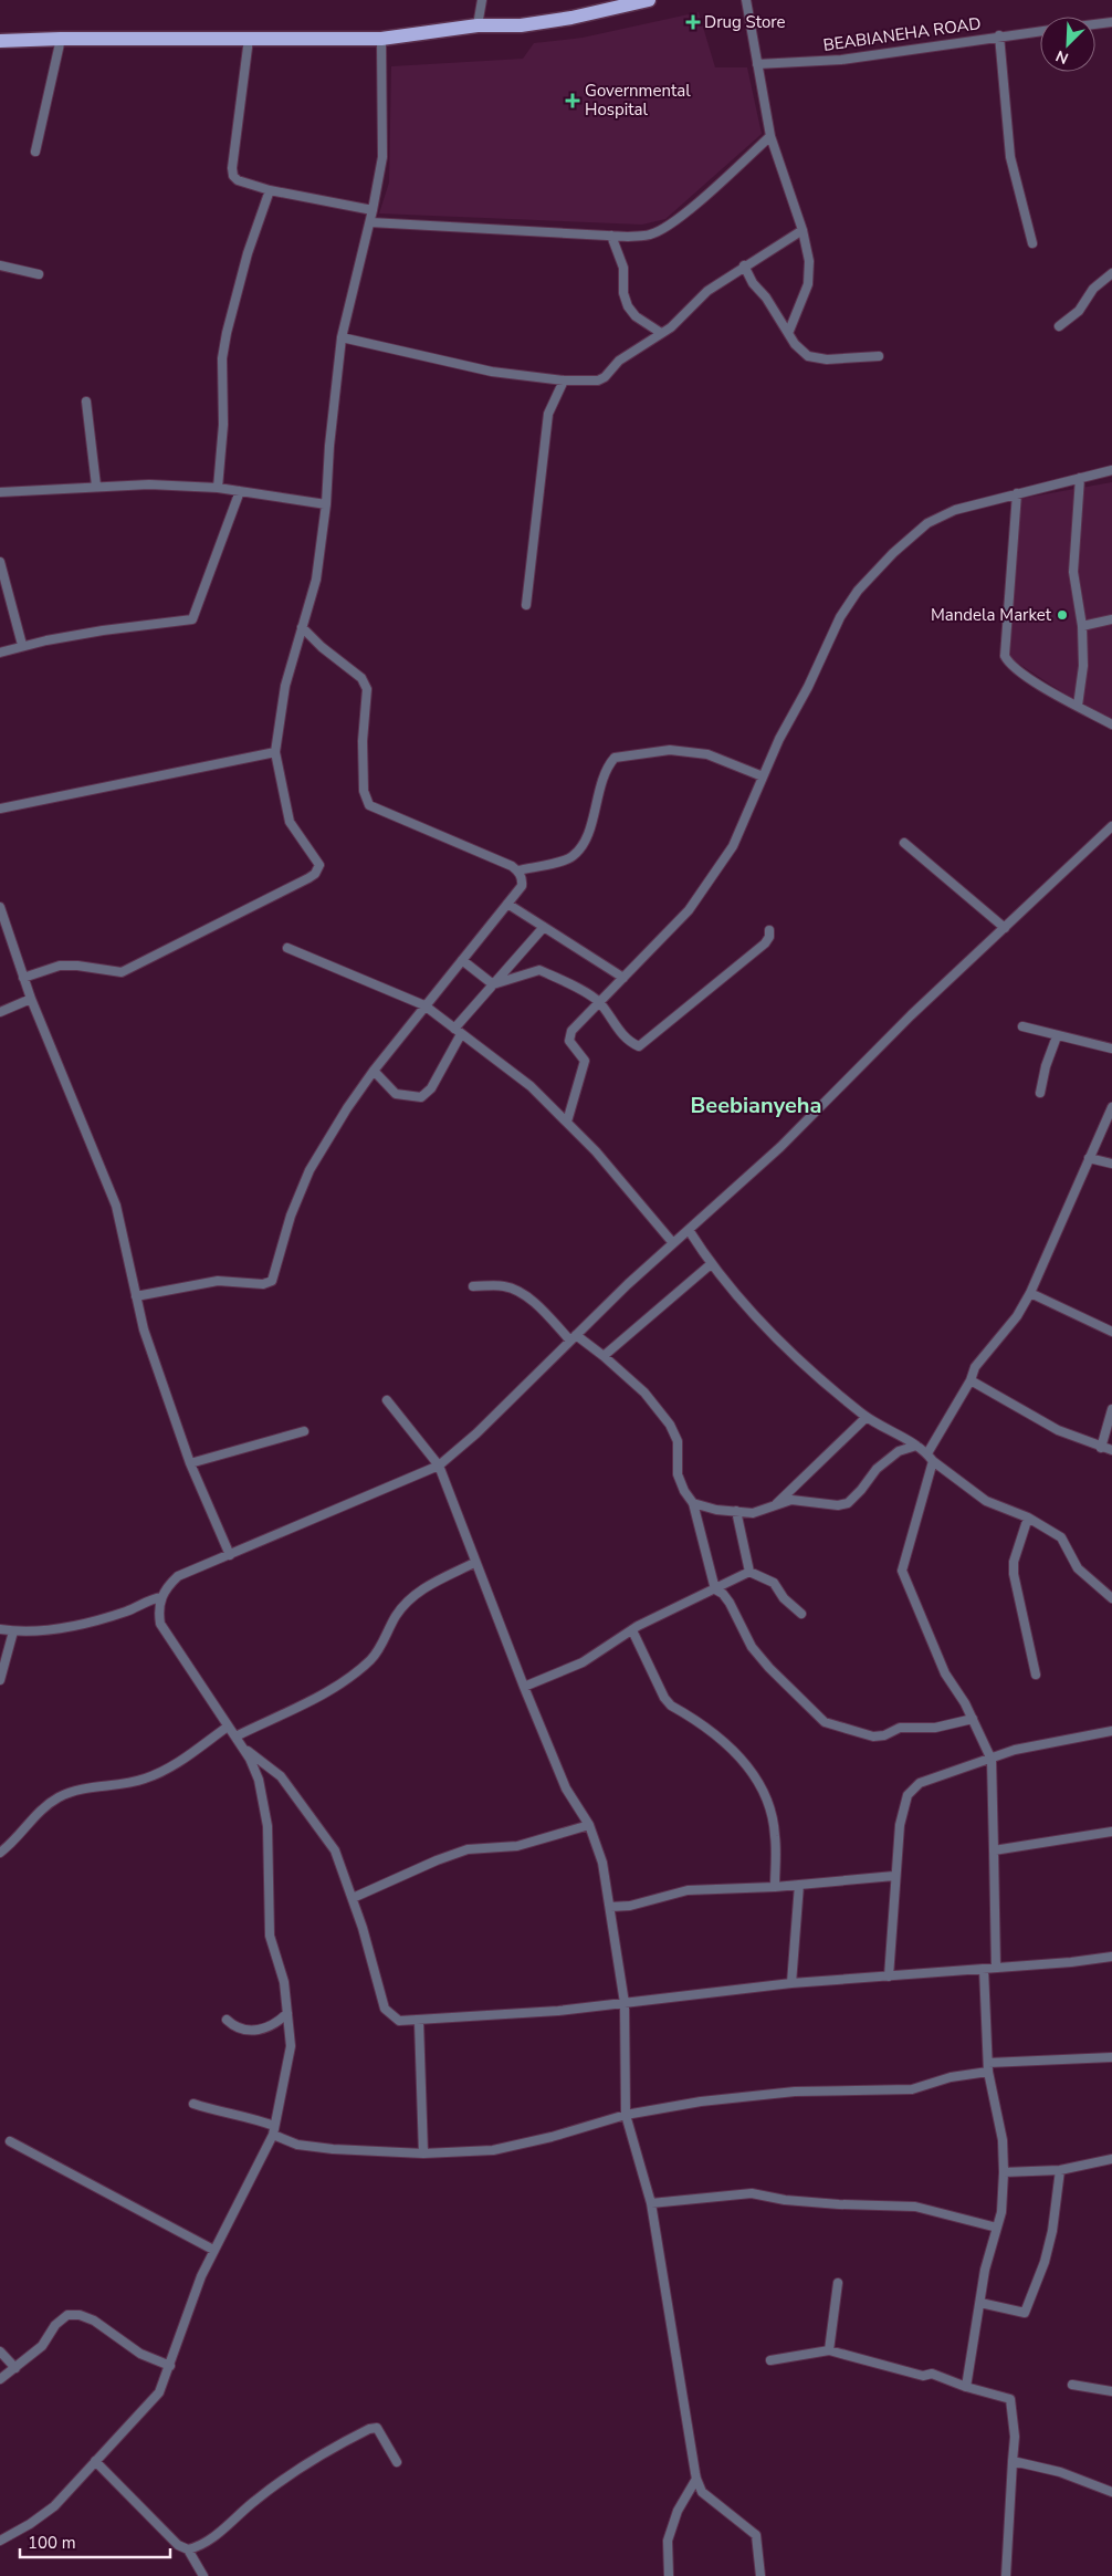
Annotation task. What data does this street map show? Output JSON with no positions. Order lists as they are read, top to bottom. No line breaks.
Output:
{"streets":{"street":["BEABIANEHA ROAD"]},"districts":["Beebianyeha"],"places":{"health":["Drug Store","Governmental Hospital"],"other":["Mandela Market"]},"scale_bar":"100 m","north":"bottom left"}
